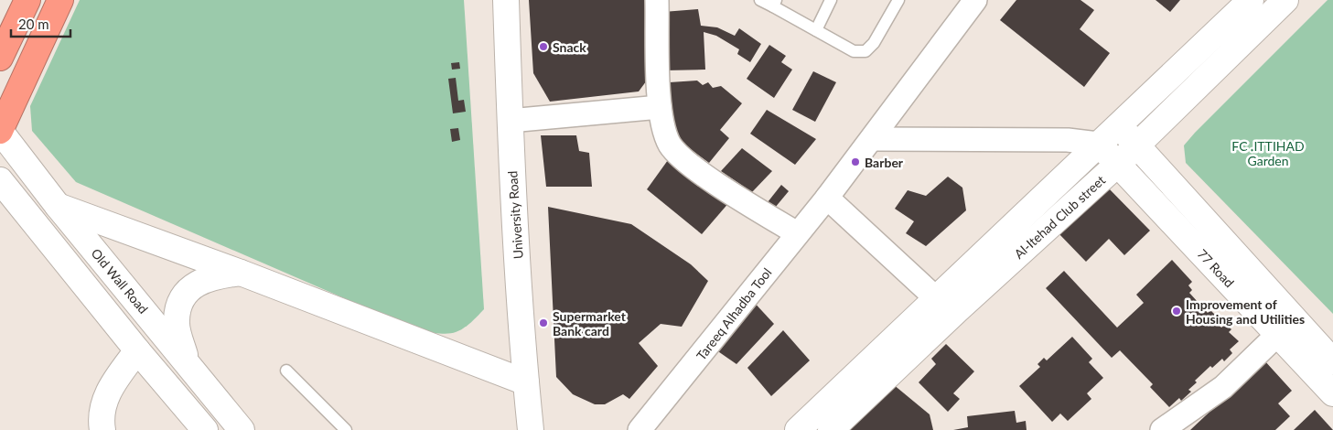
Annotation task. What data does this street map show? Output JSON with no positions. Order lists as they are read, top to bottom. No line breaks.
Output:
{"streets":{"main road":["University Road","Al-Itehad Club street","77 Road","Old Wall Road"],"street":["Tareeq Alhadba Tool"]},"crossings":[["Al-Itehad Club street","77 Road"]],"parks":["FC .ITTIHAD Garden"],"places":["Snack","Barber","Improvement of Housing and Utilities","Supermarket Bank card"],"scale_bar":"20 m"}
